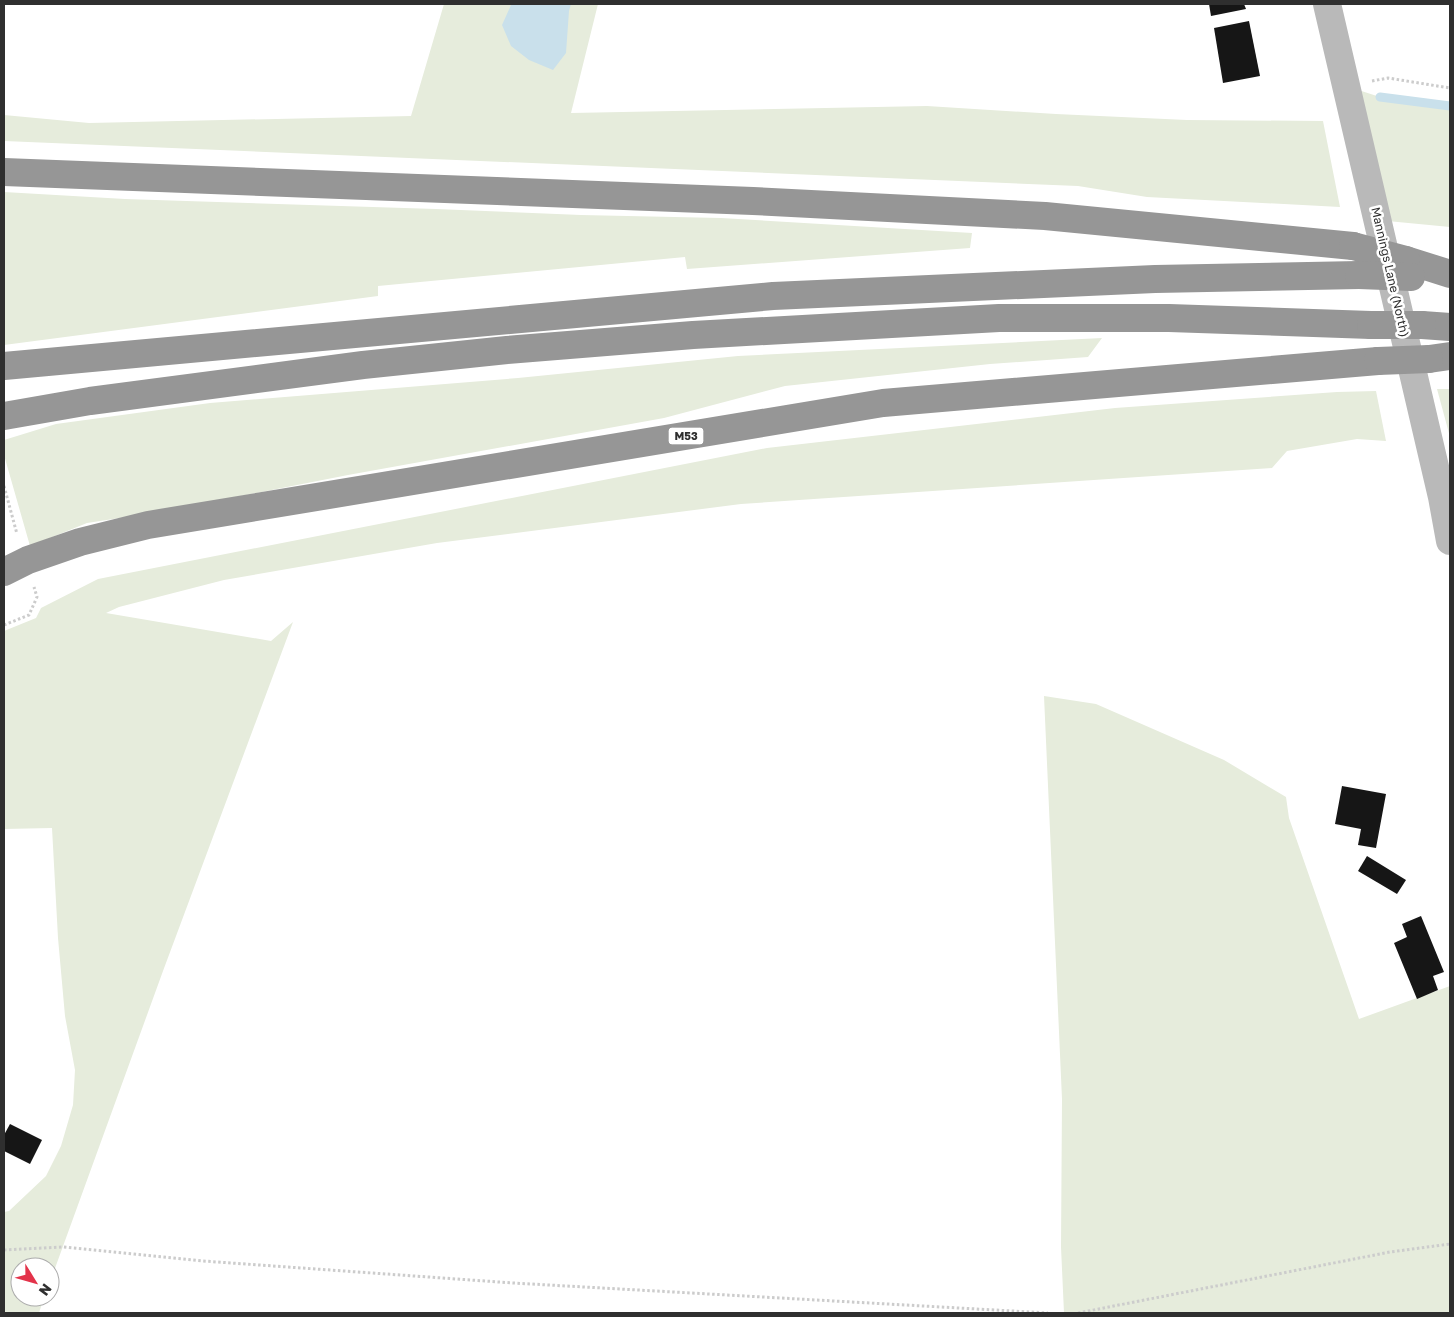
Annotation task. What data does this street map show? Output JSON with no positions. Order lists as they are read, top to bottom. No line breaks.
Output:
{"streets":{"highway":["M53"],"street":["Mannings Lane (North)"]},"north":"bottom right"}
